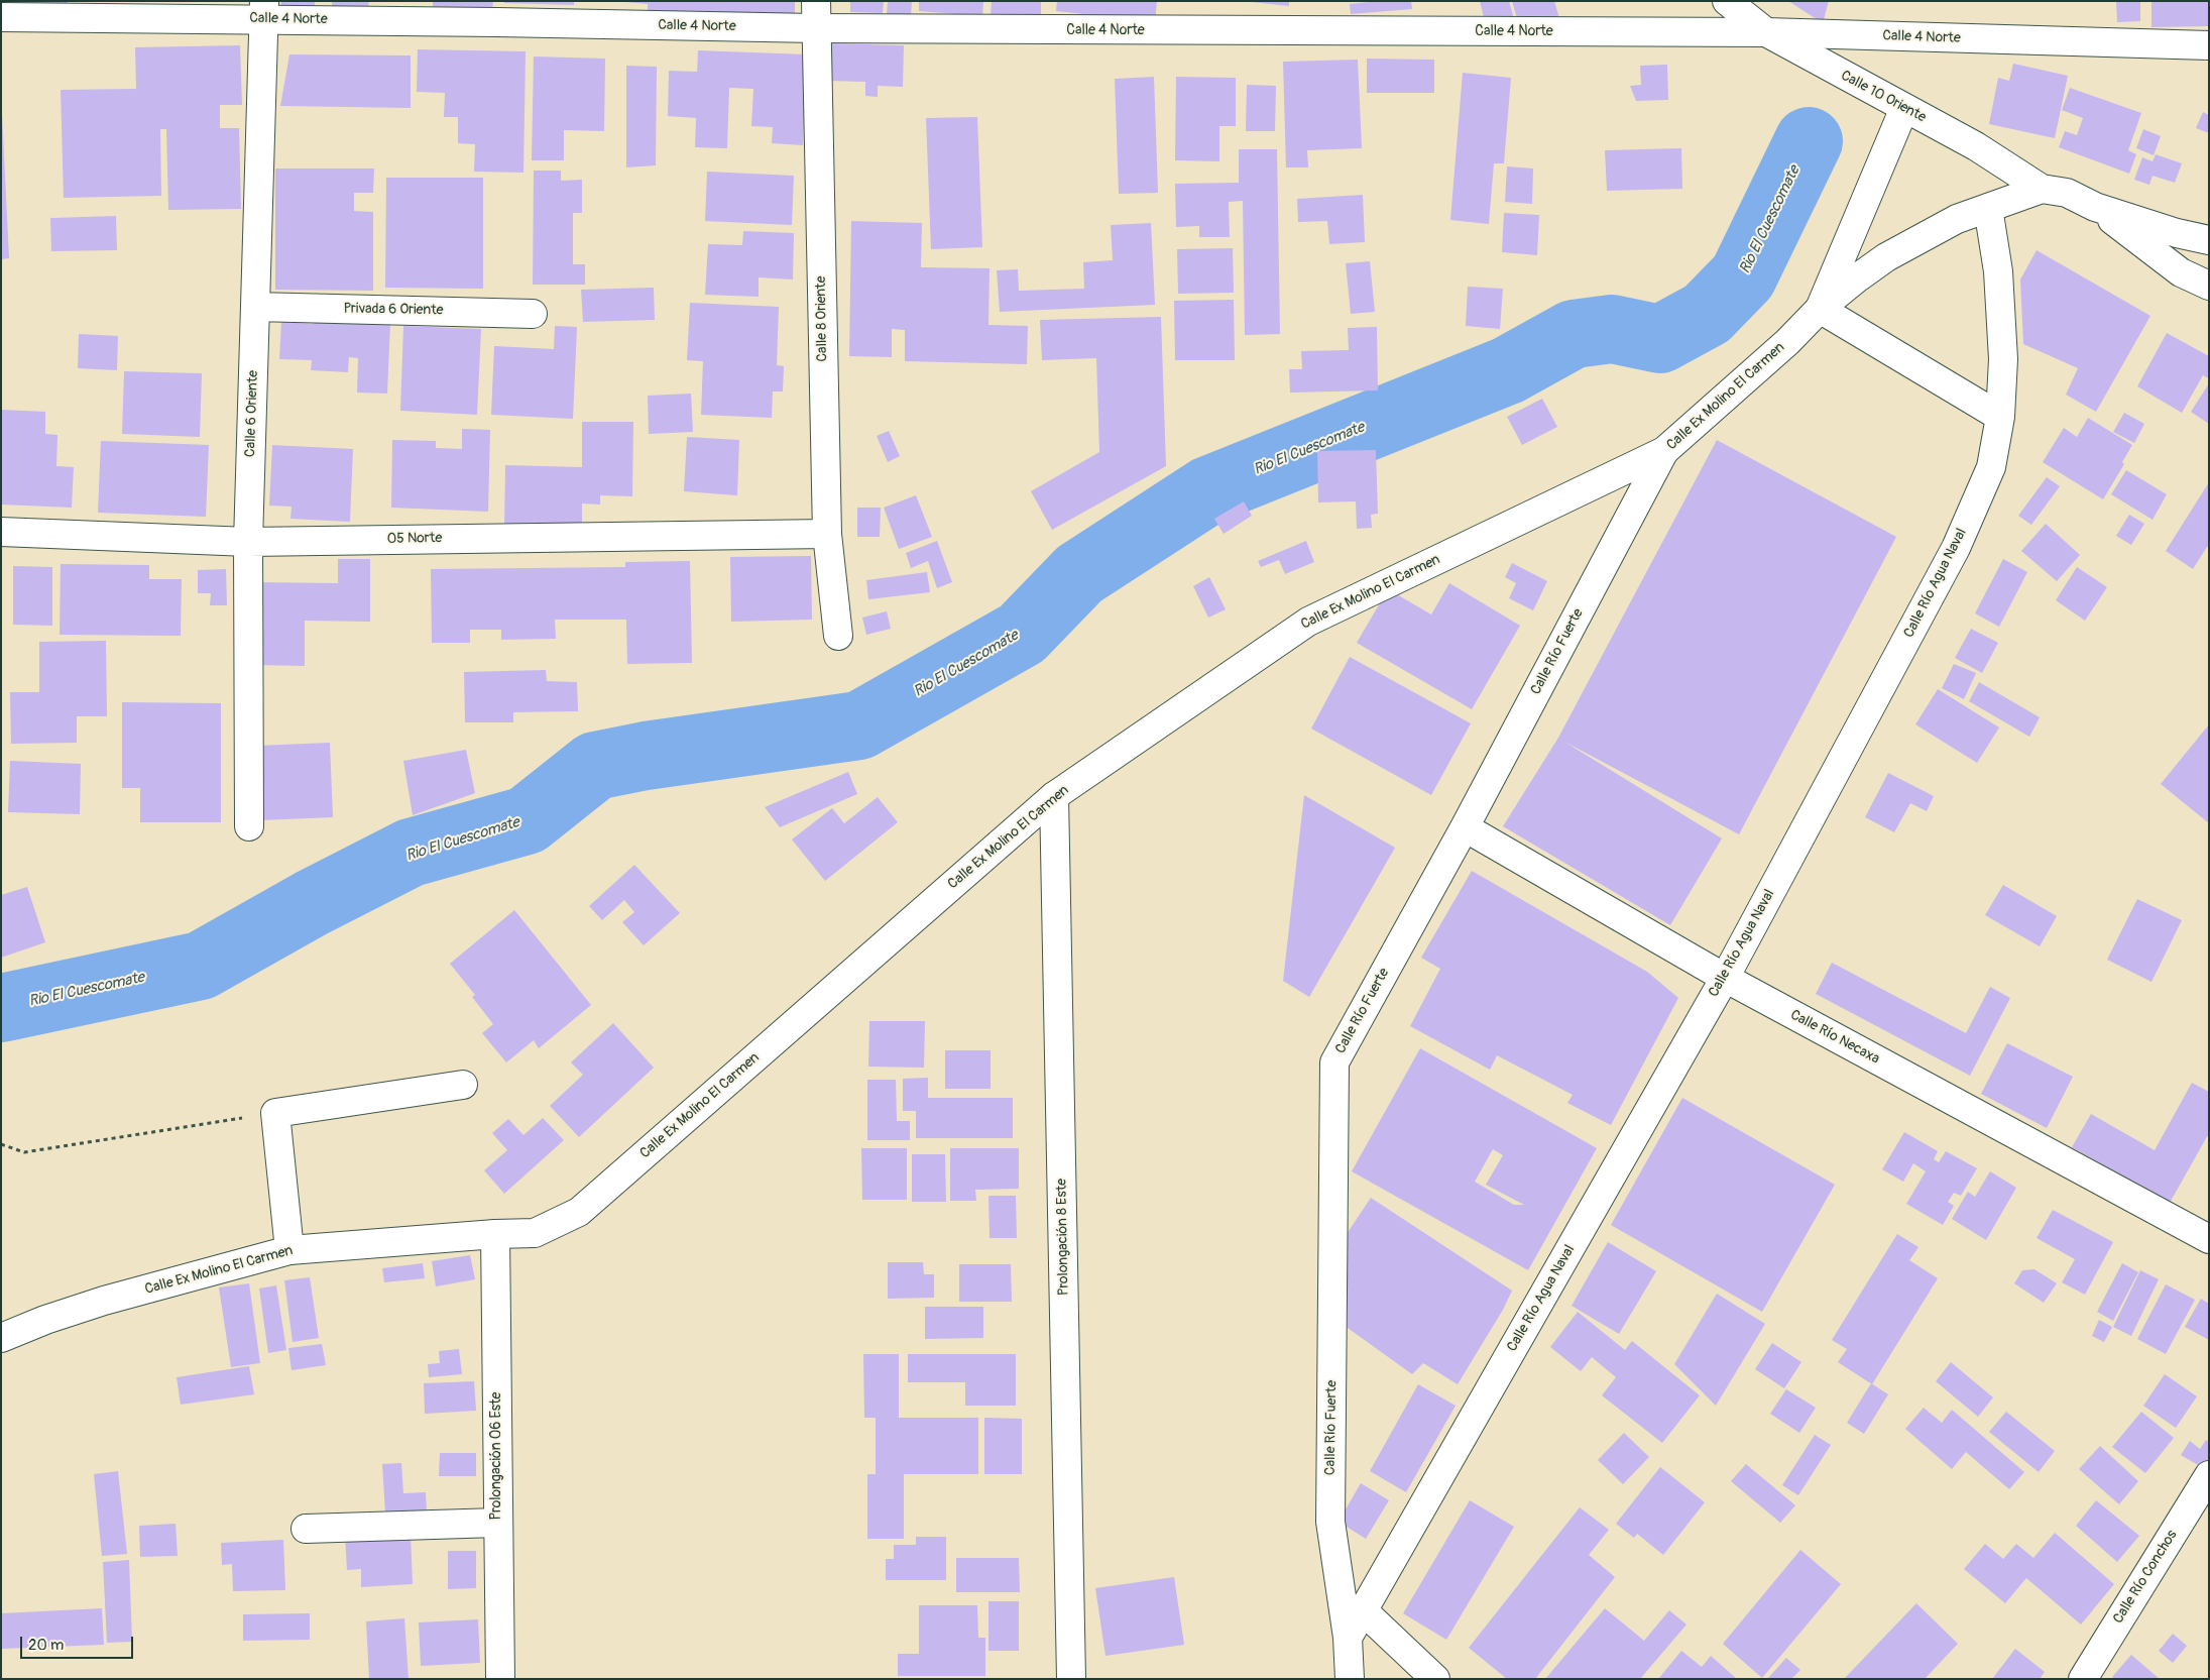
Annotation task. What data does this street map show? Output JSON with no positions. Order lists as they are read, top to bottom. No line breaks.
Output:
{"streets":{"street":["Calle 4 Norte","Calle 10 Oriente","Privada 6 Oriente","Calle 8 Oriente","Calle Ex Molino El Carmen","Calle 6 Oriente","05 Norte","Calle Río Agua Naval","Calle Río Fuerte","Calle Río Necaxa","Prolongación 8 Este","Prolongación 06 Este","Calle Río Conchos"]},"crossings":[["Calle 4 Norte","Calle 10 Oriente"],["Calle 4 Norte","Calle 8 Oriente"],["Calle 4 Norte","Calle 6 Oriente"],["Calle 10 Oriente","Calle Ex Molino El Carmen"],["Privada 6 Oriente","Calle 6 Oriente"],["Calle 8 Oriente","05 Norte"],["Calle Ex Molino El Carmen","Calle Río Agua Naval"],["Calle Ex Molino El Carmen","Calle Río Fuerte"],["Calle Ex Molino El Carmen","Prolongación 8 Este"],["Calle Ex Molino El Carmen","Prolongación 06 Este"],["Calle 6 Oriente","05 Norte"],["Calle Río Agua Naval","Calle Río Fuerte"],["Calle Río Agua Naval","Calle Río Necaxa"],["Calle Río Fuerte","Calle Río Necaxa"]],"water":["Rio El Cuescomate"],"scale_bar":"20 m"}
